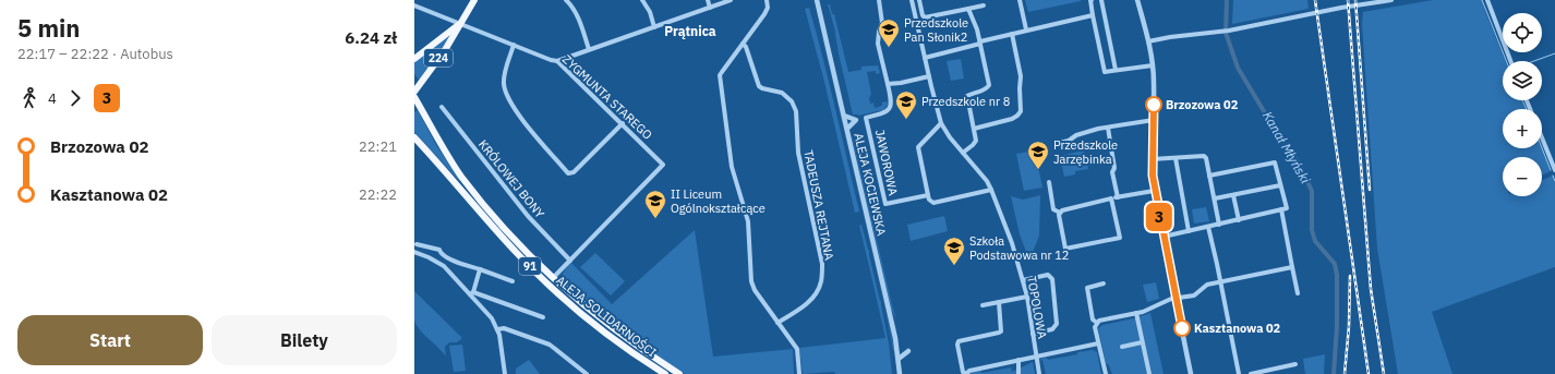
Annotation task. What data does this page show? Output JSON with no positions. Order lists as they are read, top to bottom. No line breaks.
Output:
{"streets":{"main road":["224","91","ALEJA SOLIDARNOŚCI"],"street":["ZYGMUNTA STAREGO","JAWOROWA","KRÓLOWEJ BONY","ALEJA KOCIEWSKA","TADEUSZA REJTANA","TOPOLOWA"]},"crossings":[["224","ZYGMUNTA STAREGO"],["ZYGMUNTA STAREGO","KRÓLOWEJ BONY"],["JAWOROWA","TOPOLOWA"]],"districts":["Prątnica"],"water":["Kanał Młyński"],"places":{"school or university":["Przedszkole Pan Słonik2","Przedszkole nr 8","Przedszkole Jarzębinka","II Liceum Ogólnokształcące","Szkoła Podstawowa nr 12"],"other":["Brzozowa 02","Kasztanowa 02"]},"lines":["bus line 3"],"page":{"heading":["5 min","22:17 – 22:22 · Autobus","6.24 zł"],"on_map":"3","map_buttons":["+","−"],"legs":["4","3"],"list":[{"name":"Brzozowa 02","value":"22:21"},{"name":"Kasztanowa 02","value":"22:22"}],"buttons":["Start","Bilety"]}}
